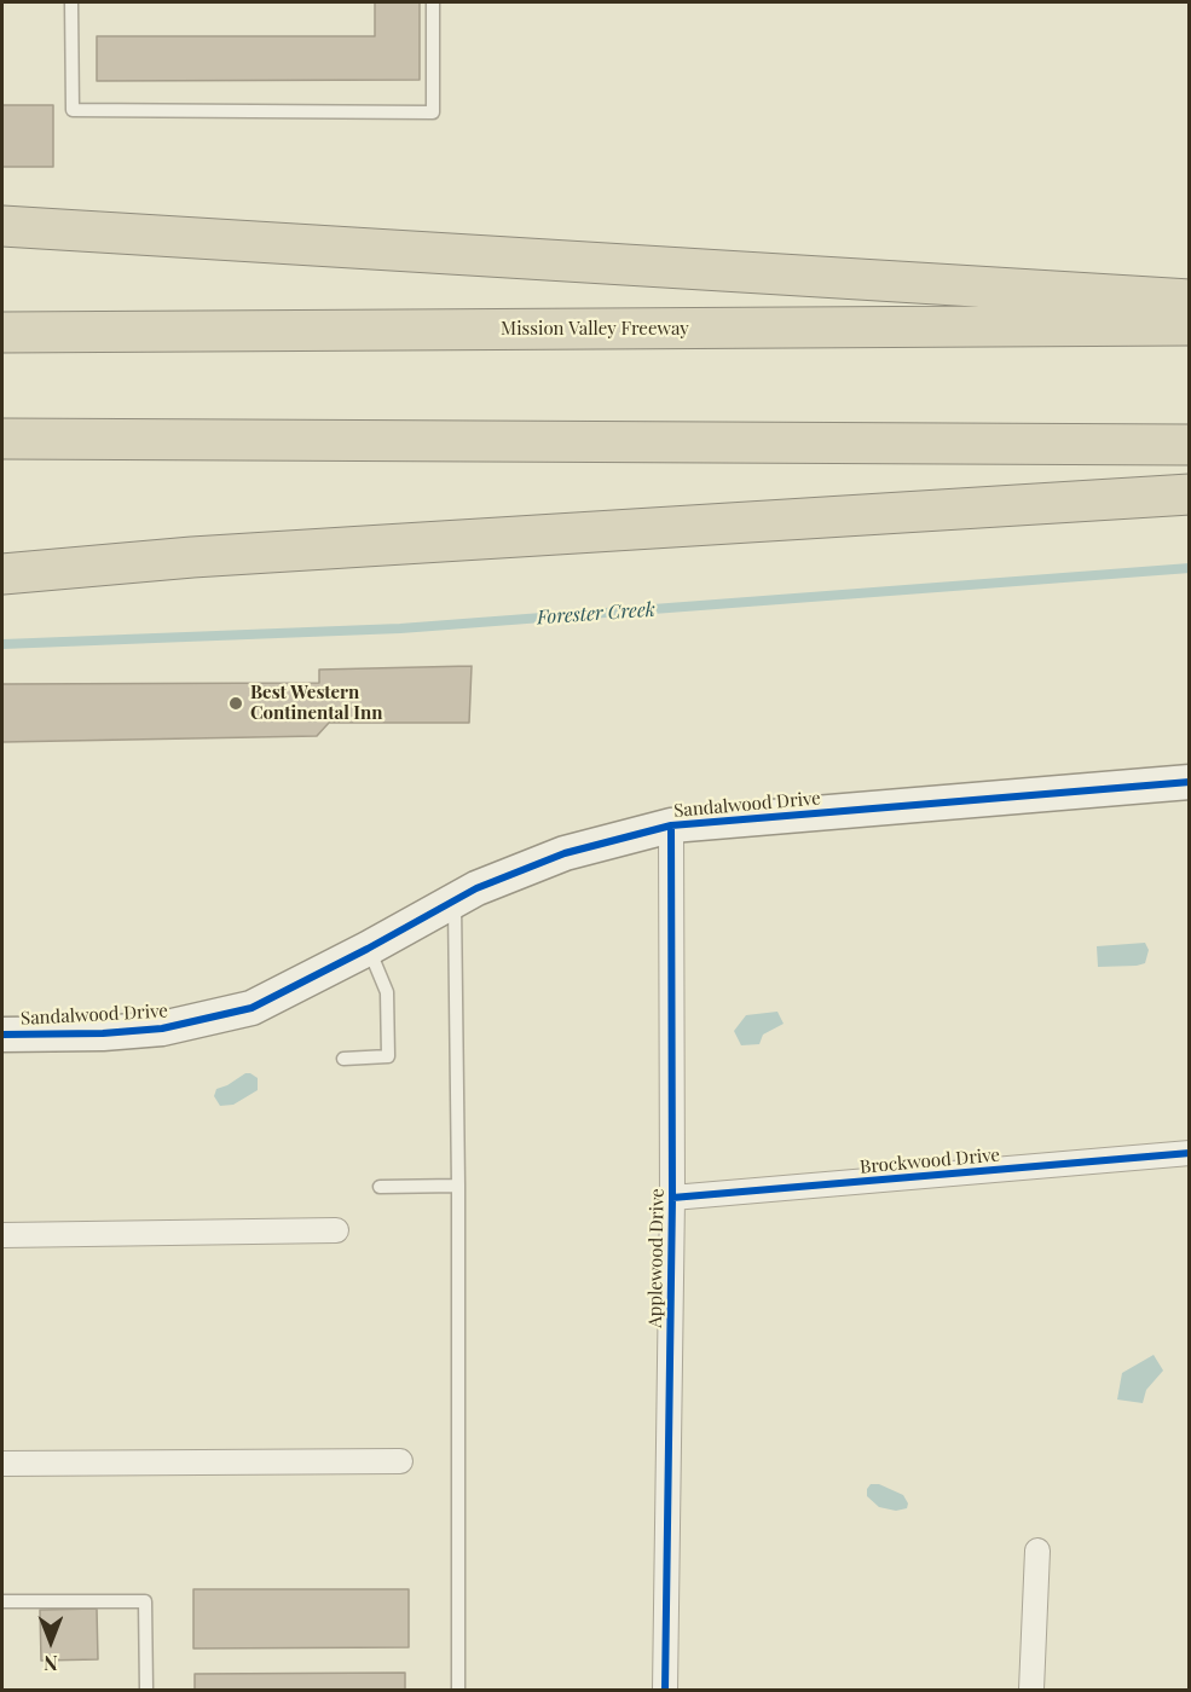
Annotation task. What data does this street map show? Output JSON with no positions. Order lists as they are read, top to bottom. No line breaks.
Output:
{"streets":{"highway":["Mission Valley Freeway"],"street":["Sandalwood Drive","Brockwood Drive","Applewood Drive"]},"crossings":[["Sandalwood Drive","Applewood Drive"],["Brockwood Drive","Applewood Drive"]],"water":["Forester Creek"],"places":["Best Western Continental Inn"],"north":"bottom"}
